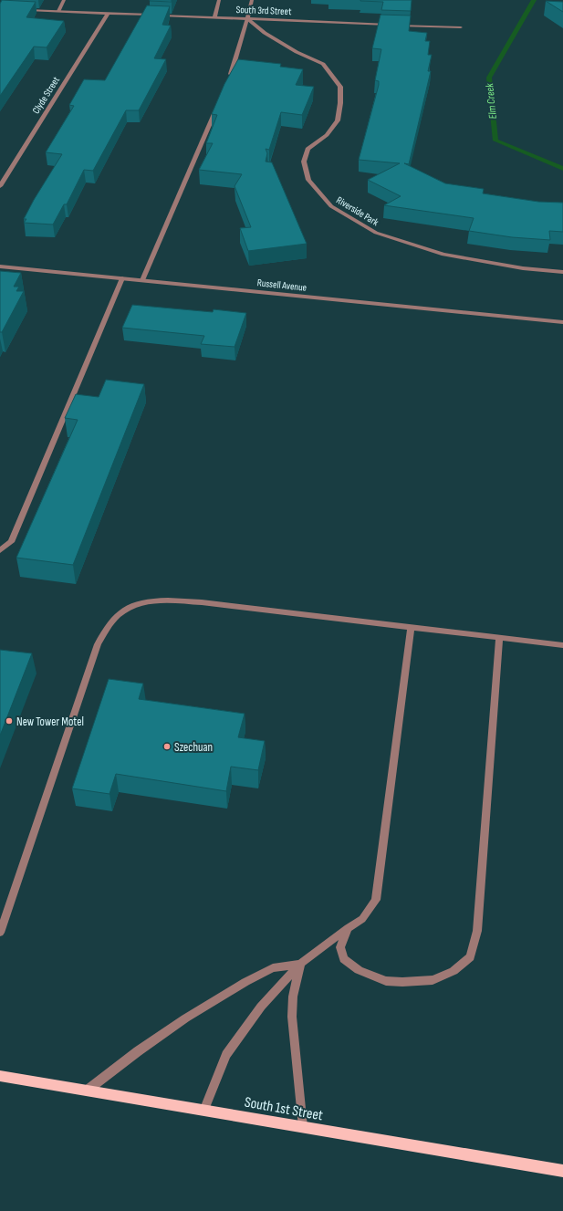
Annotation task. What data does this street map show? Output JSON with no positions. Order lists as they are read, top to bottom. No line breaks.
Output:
{"streets":{"main road":["South 1st Street"],"street":["South 3rd Street","Clyde Street","Riverside Park","Russell Avenue"]},"crossings":[["South 3rd Street","Clyde Street"],["South 3rd Street","Riverside Park"]],"water":["Elm Creek"],"places":["New Tower Motel","Szechuan"]}
